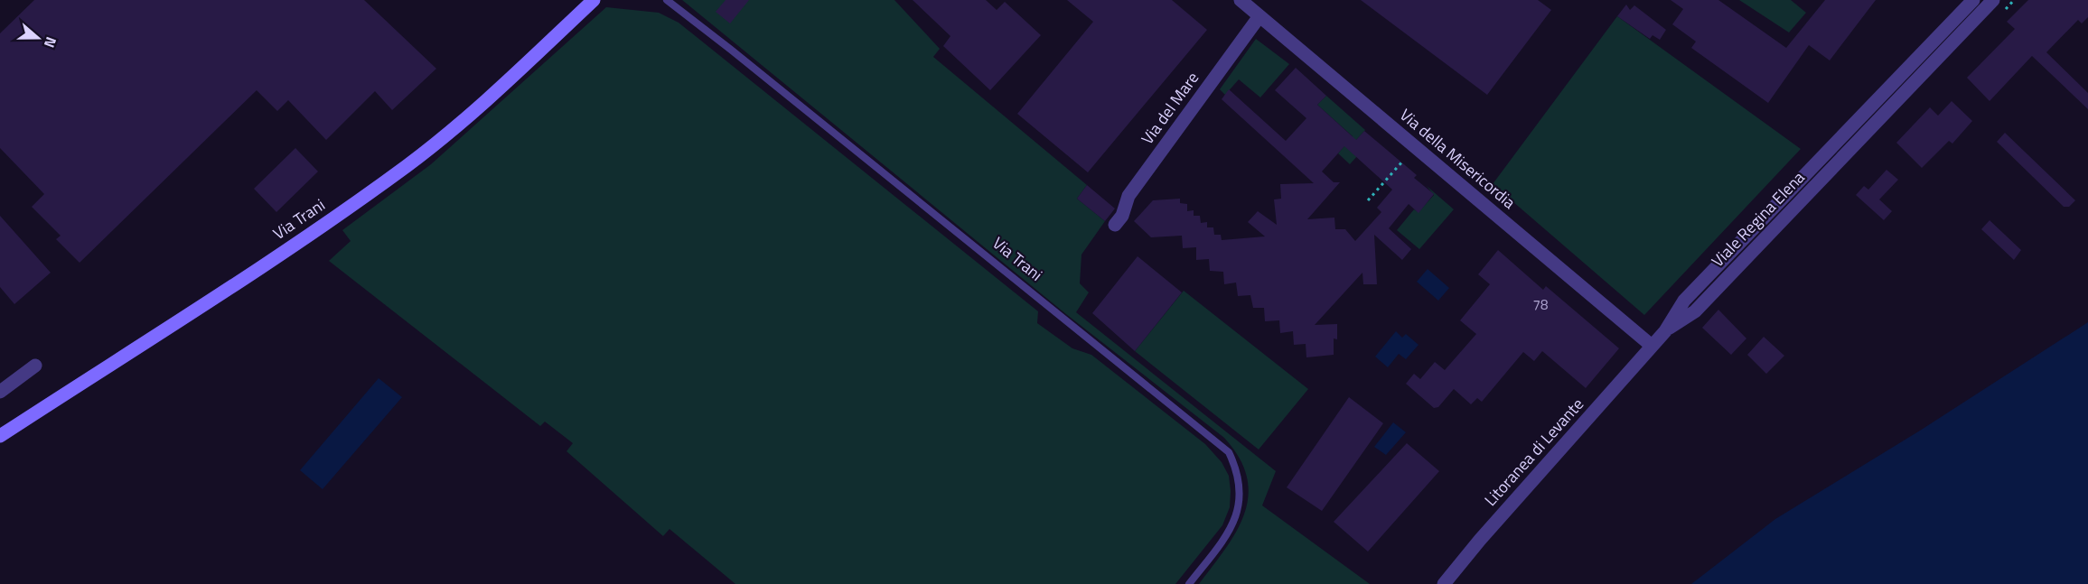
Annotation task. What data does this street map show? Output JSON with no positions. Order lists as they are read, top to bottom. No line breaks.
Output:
{"streets":{"main road":["Via Trani"],"street":["Via del Mare","Via della Misericordia","Viale Regina Elena","Litoranea di Levante"]},"crossings":[["Via del Mare","Via della Misericordia"],["Via della Misericordia","Viale Regina Elena"],["Via della Misericordia","Litoranea di Levante"],["Viale Regina Elena","Litoranea di Levante"]],"house_numbers":["78"],"north":"right"}
